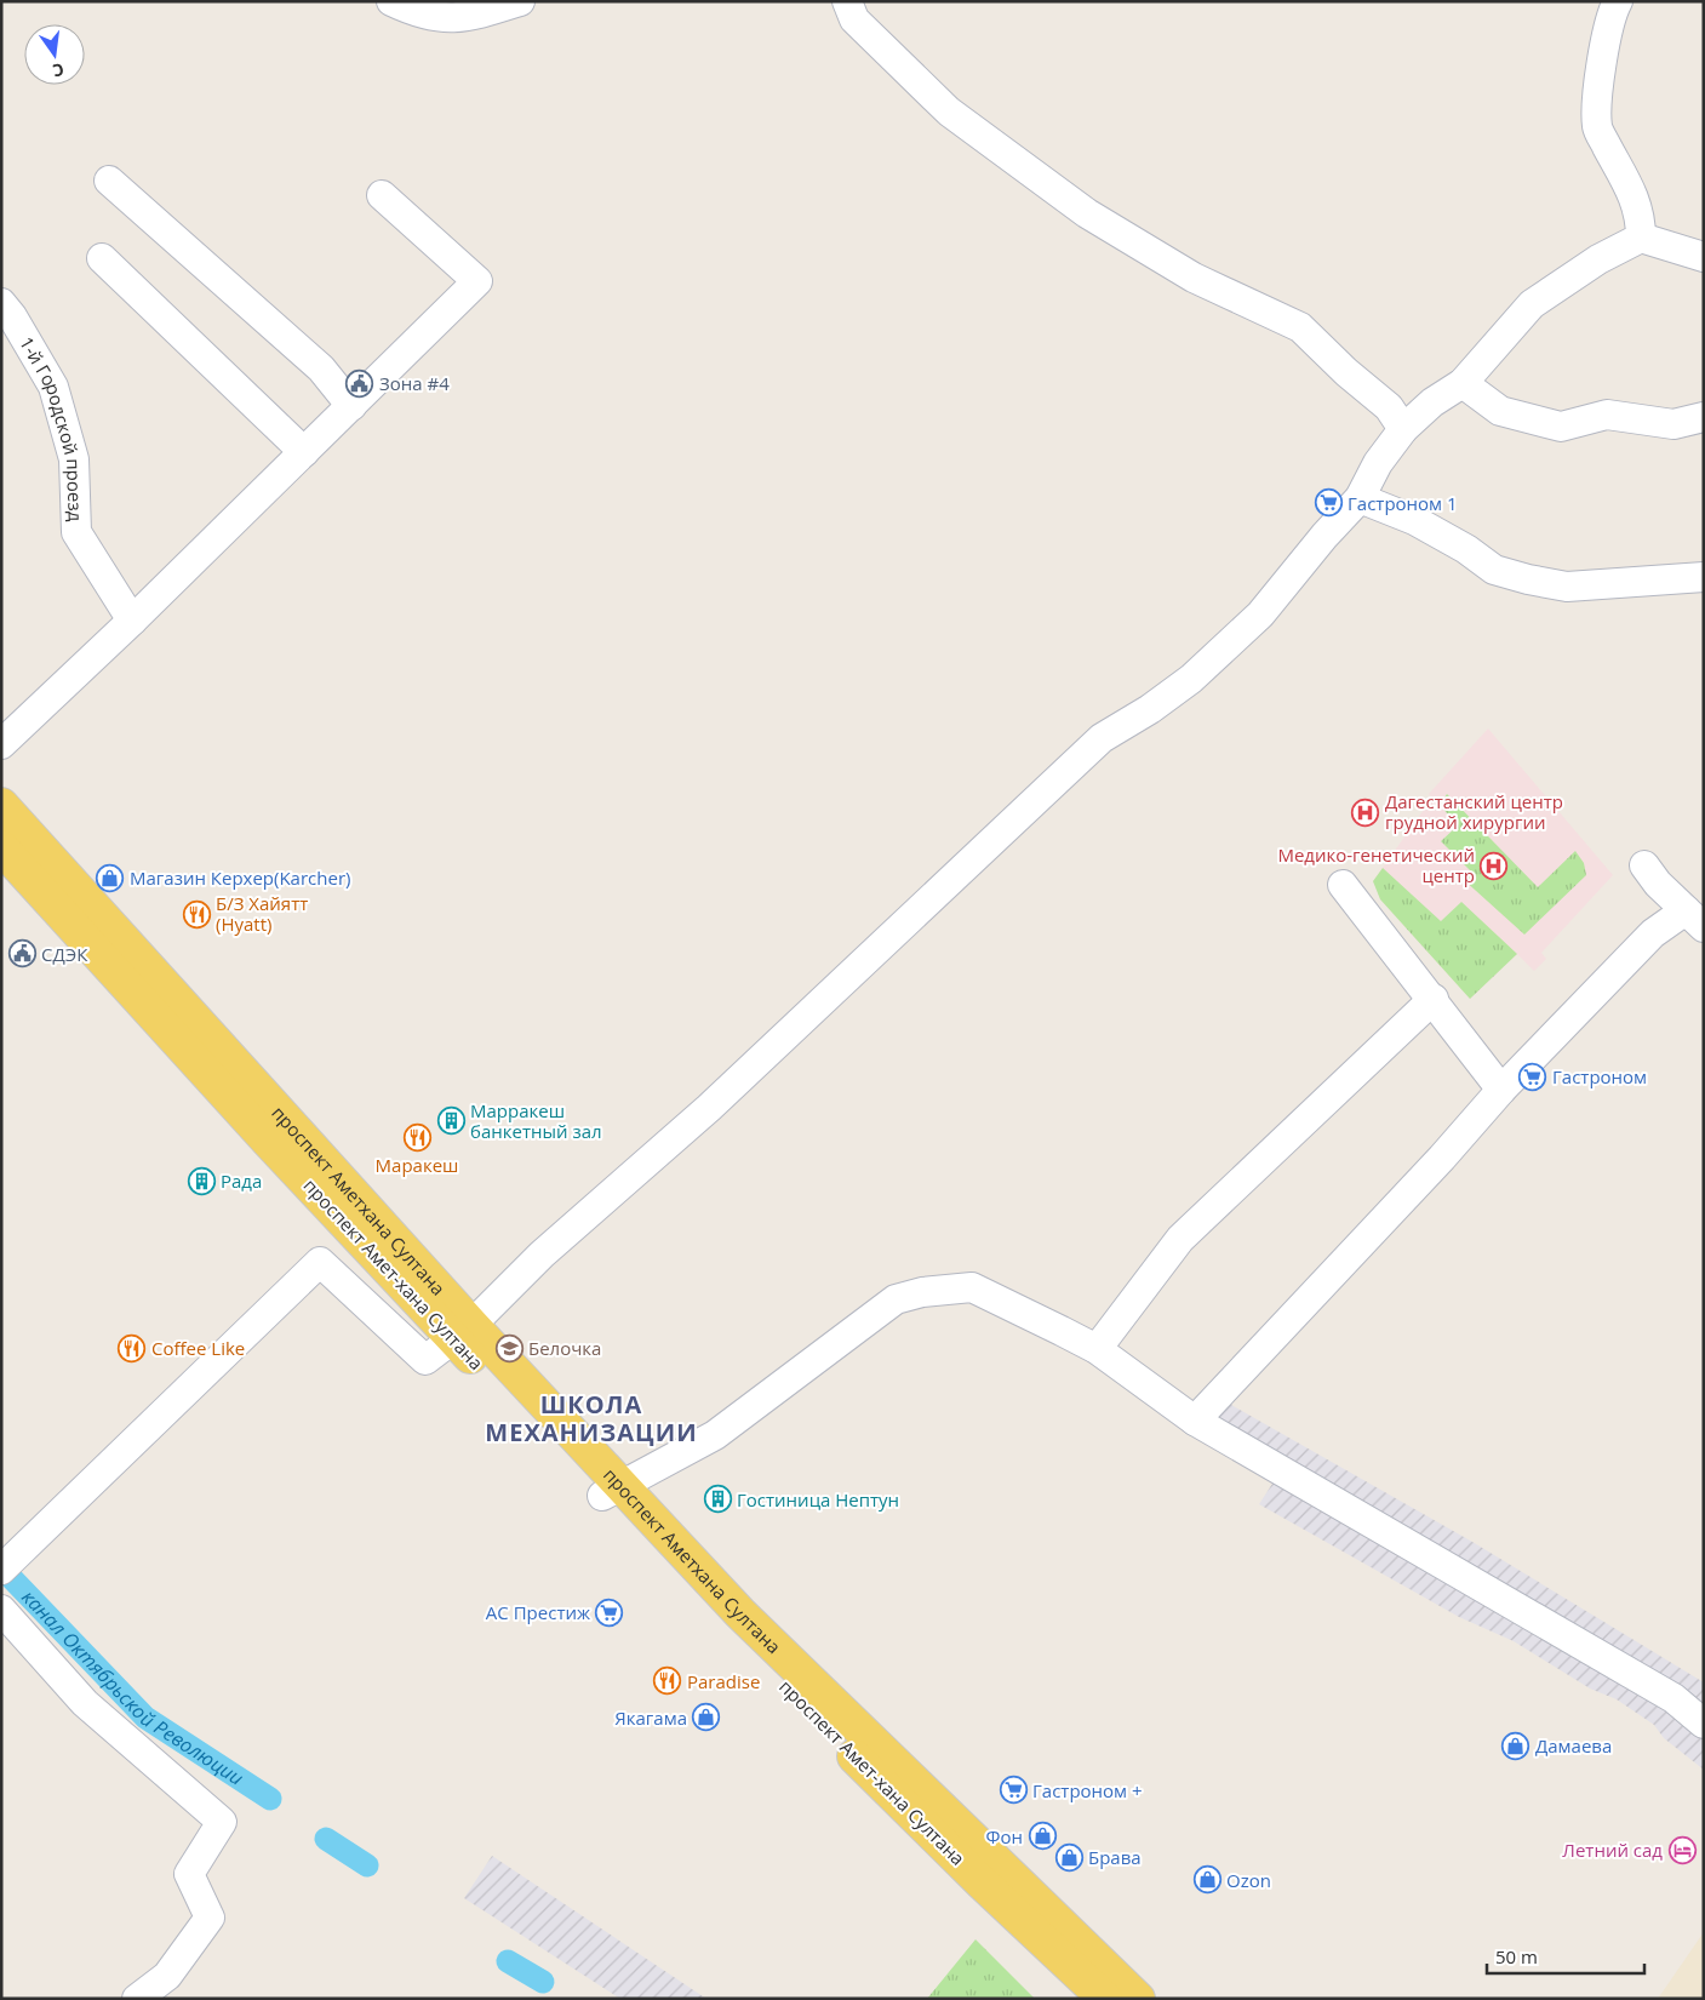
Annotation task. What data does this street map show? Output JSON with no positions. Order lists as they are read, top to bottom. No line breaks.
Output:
{"streets":{"main road":["проспект Аметхана Султана","проспект Амет-хана Султана"],"street":["1-й Городской проезд"]},"crossings":[["проспект Аметхана Султана","проспект Амет-хана Султана"]],"districts":["ШКОЛА МЕХАНИЗАЦИИ"],"water":["канал Октябрьской Революции"],"places":{"public building":["Зона #4","СДЭК"],"supermarket":["Гастроном 1","Гастроном","АС Престиж","Гастроном +"],"hospital":["Дагестанский центр грудной хирургии","Медико-генетический центр"],"shop":["Магазин Керхер(Karcher)","Якагама","Дамаева","Фон","Брава","Ozon"],"restaurant":["Б/З Хайятт (Hyatt)","Маракеш","Coffee Like","Paradise"],"building":["Марракеш банкетный зал","Рада","Гостиница Нептун"],"school or university":["Белочка"],"hotel":["Летний сад"]},"scale_bar":"50 m","north":"bottom"}
